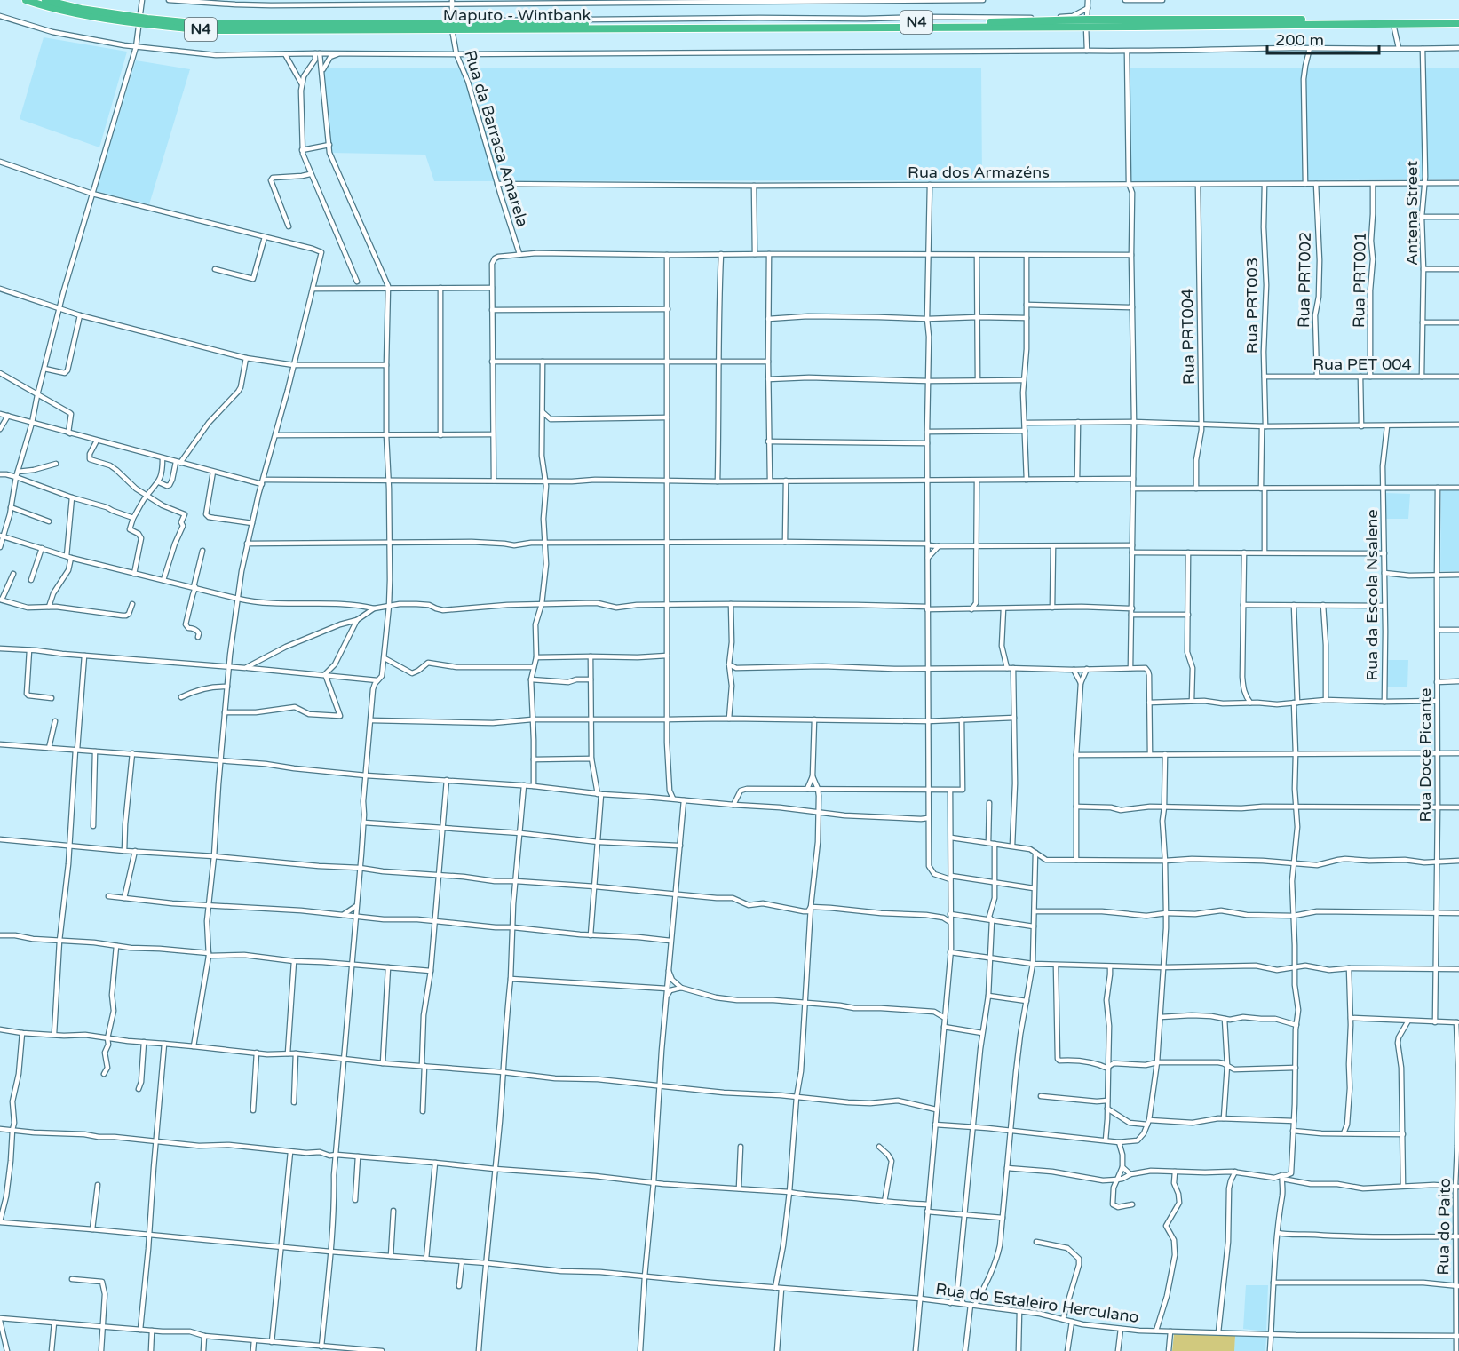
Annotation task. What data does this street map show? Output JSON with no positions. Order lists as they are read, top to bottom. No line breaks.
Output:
{"streets":{"highway":["Maputo - Wintbank","N4"],"street":["Rua da Barraca Amarela","Rua dos Armazéns","Antena Street","Rua PRT002","Rua PRT001","Rua PRT003","Rua PRT004","Rua PET 004","Rua da Escola Nsalene","Rua Doce Picante","Rua do Paito","Rua do Estaleiro Herculano"]},"crossings":[["Maputo - Wintbank","Rua da Barraca Amarela"],["Rua da Barraca Amarela","Rua dos Armazéns"],["Rua dos Armazéns","Antena Street"],["Rua dos Armazéns","Rua PRT002"],["Rua dos Armazéns","Rua PRT001"],["Rua dos Armazéns","Rua PRT003"],["Rua dos Armazéns","Rua PRT004"],["Antena Street","Rua PET 004"],["Rua PRT002","Rua PET 004"],["Rua PRT001","Rua PET 004"],["Rua PRT003","Rua PET 004"],["Rua do Paito","Rua do Estaleiro Herculano"]],"scale_bar":"200 m"}
